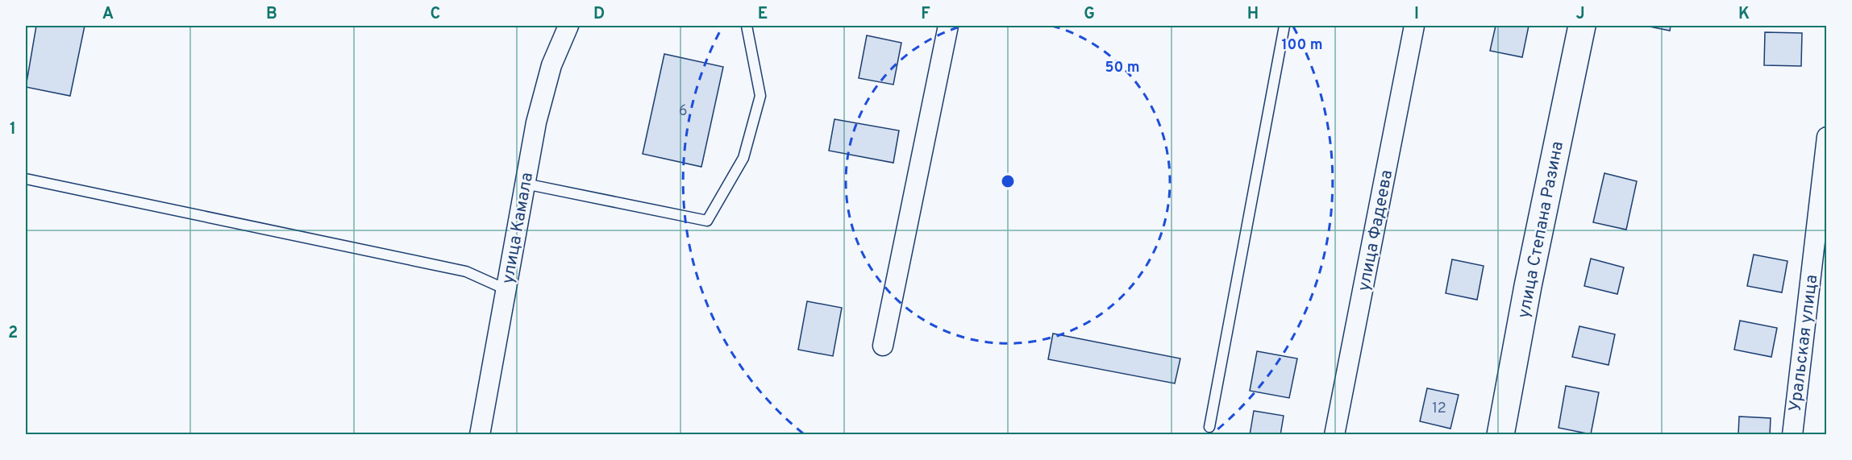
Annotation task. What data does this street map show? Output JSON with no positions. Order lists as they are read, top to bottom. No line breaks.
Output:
{"streets":{"street":["улица Камала","улица Степана Разина","улица Фадеева","Уральская улица"]},"house_numbers":["6","12"],"grid":{"columns":["A","B","C","D","E","F","G","H","I","J","K"],"rows":["1","2"]},"rings":["100 m","50 m"]}
